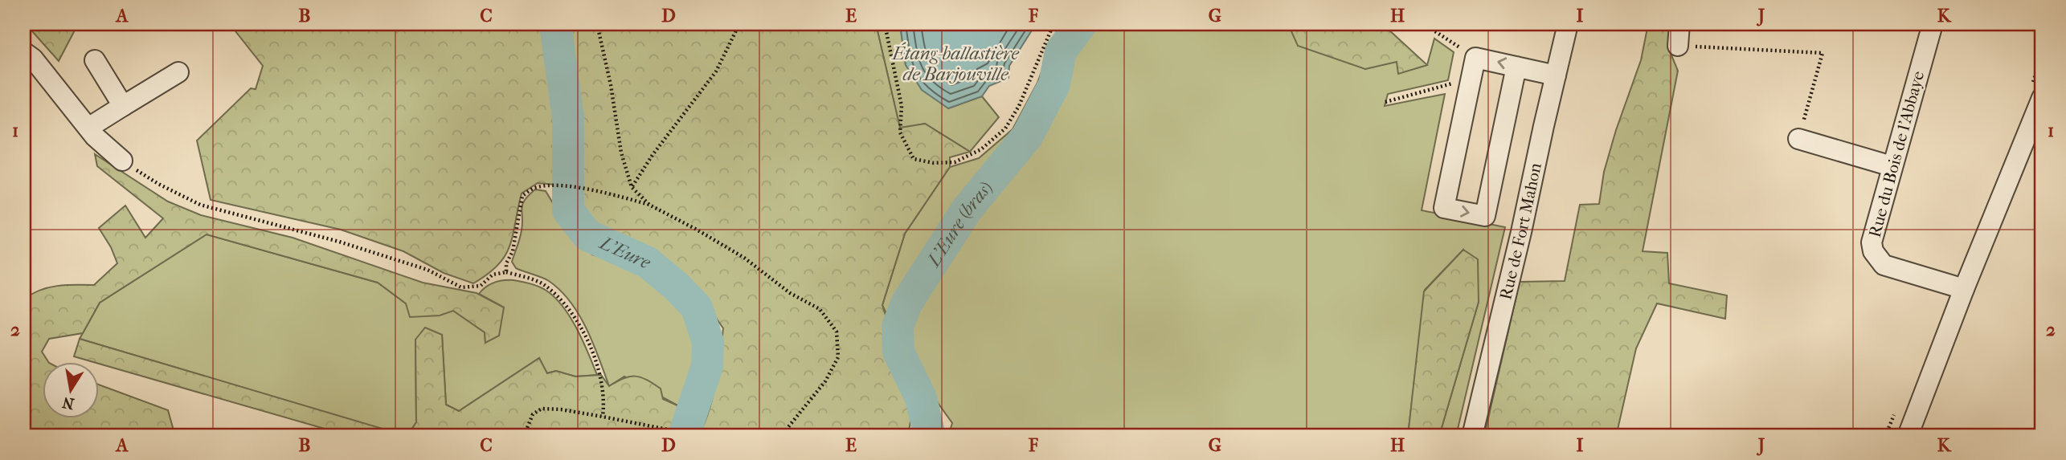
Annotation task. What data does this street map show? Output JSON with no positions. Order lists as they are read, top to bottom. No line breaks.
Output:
{"streets":{"street":["Rue du Bois de l'Abbaye","Rue de Fort Mahon"]},"water":["Étang-ballastière de Barjouville","L'Eure (bras)","L'Eure"],"north":"bottom","grid":{"columns":["A","B","C","D","E","F","G","H","I","J","K"],"rows":["1","2"]}}
